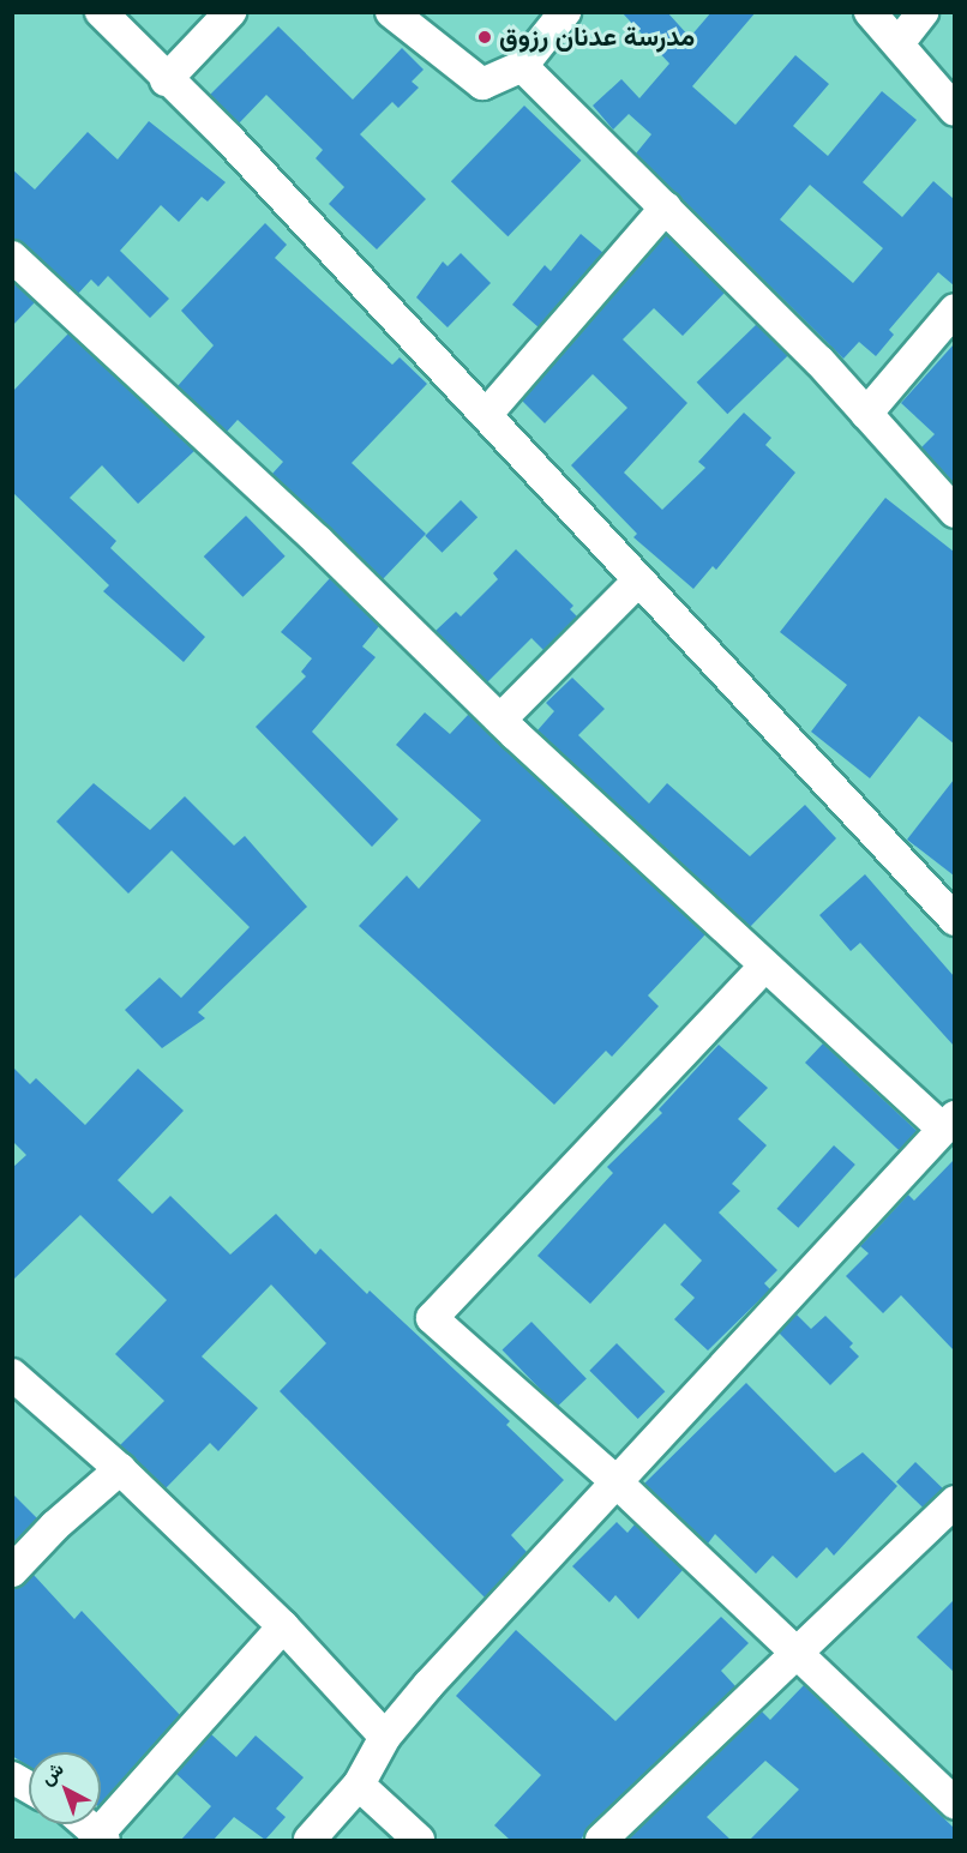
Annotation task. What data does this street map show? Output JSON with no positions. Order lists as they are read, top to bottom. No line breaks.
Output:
{"places":["مدرسة عدنان رزوق"],"north":"top left"}
